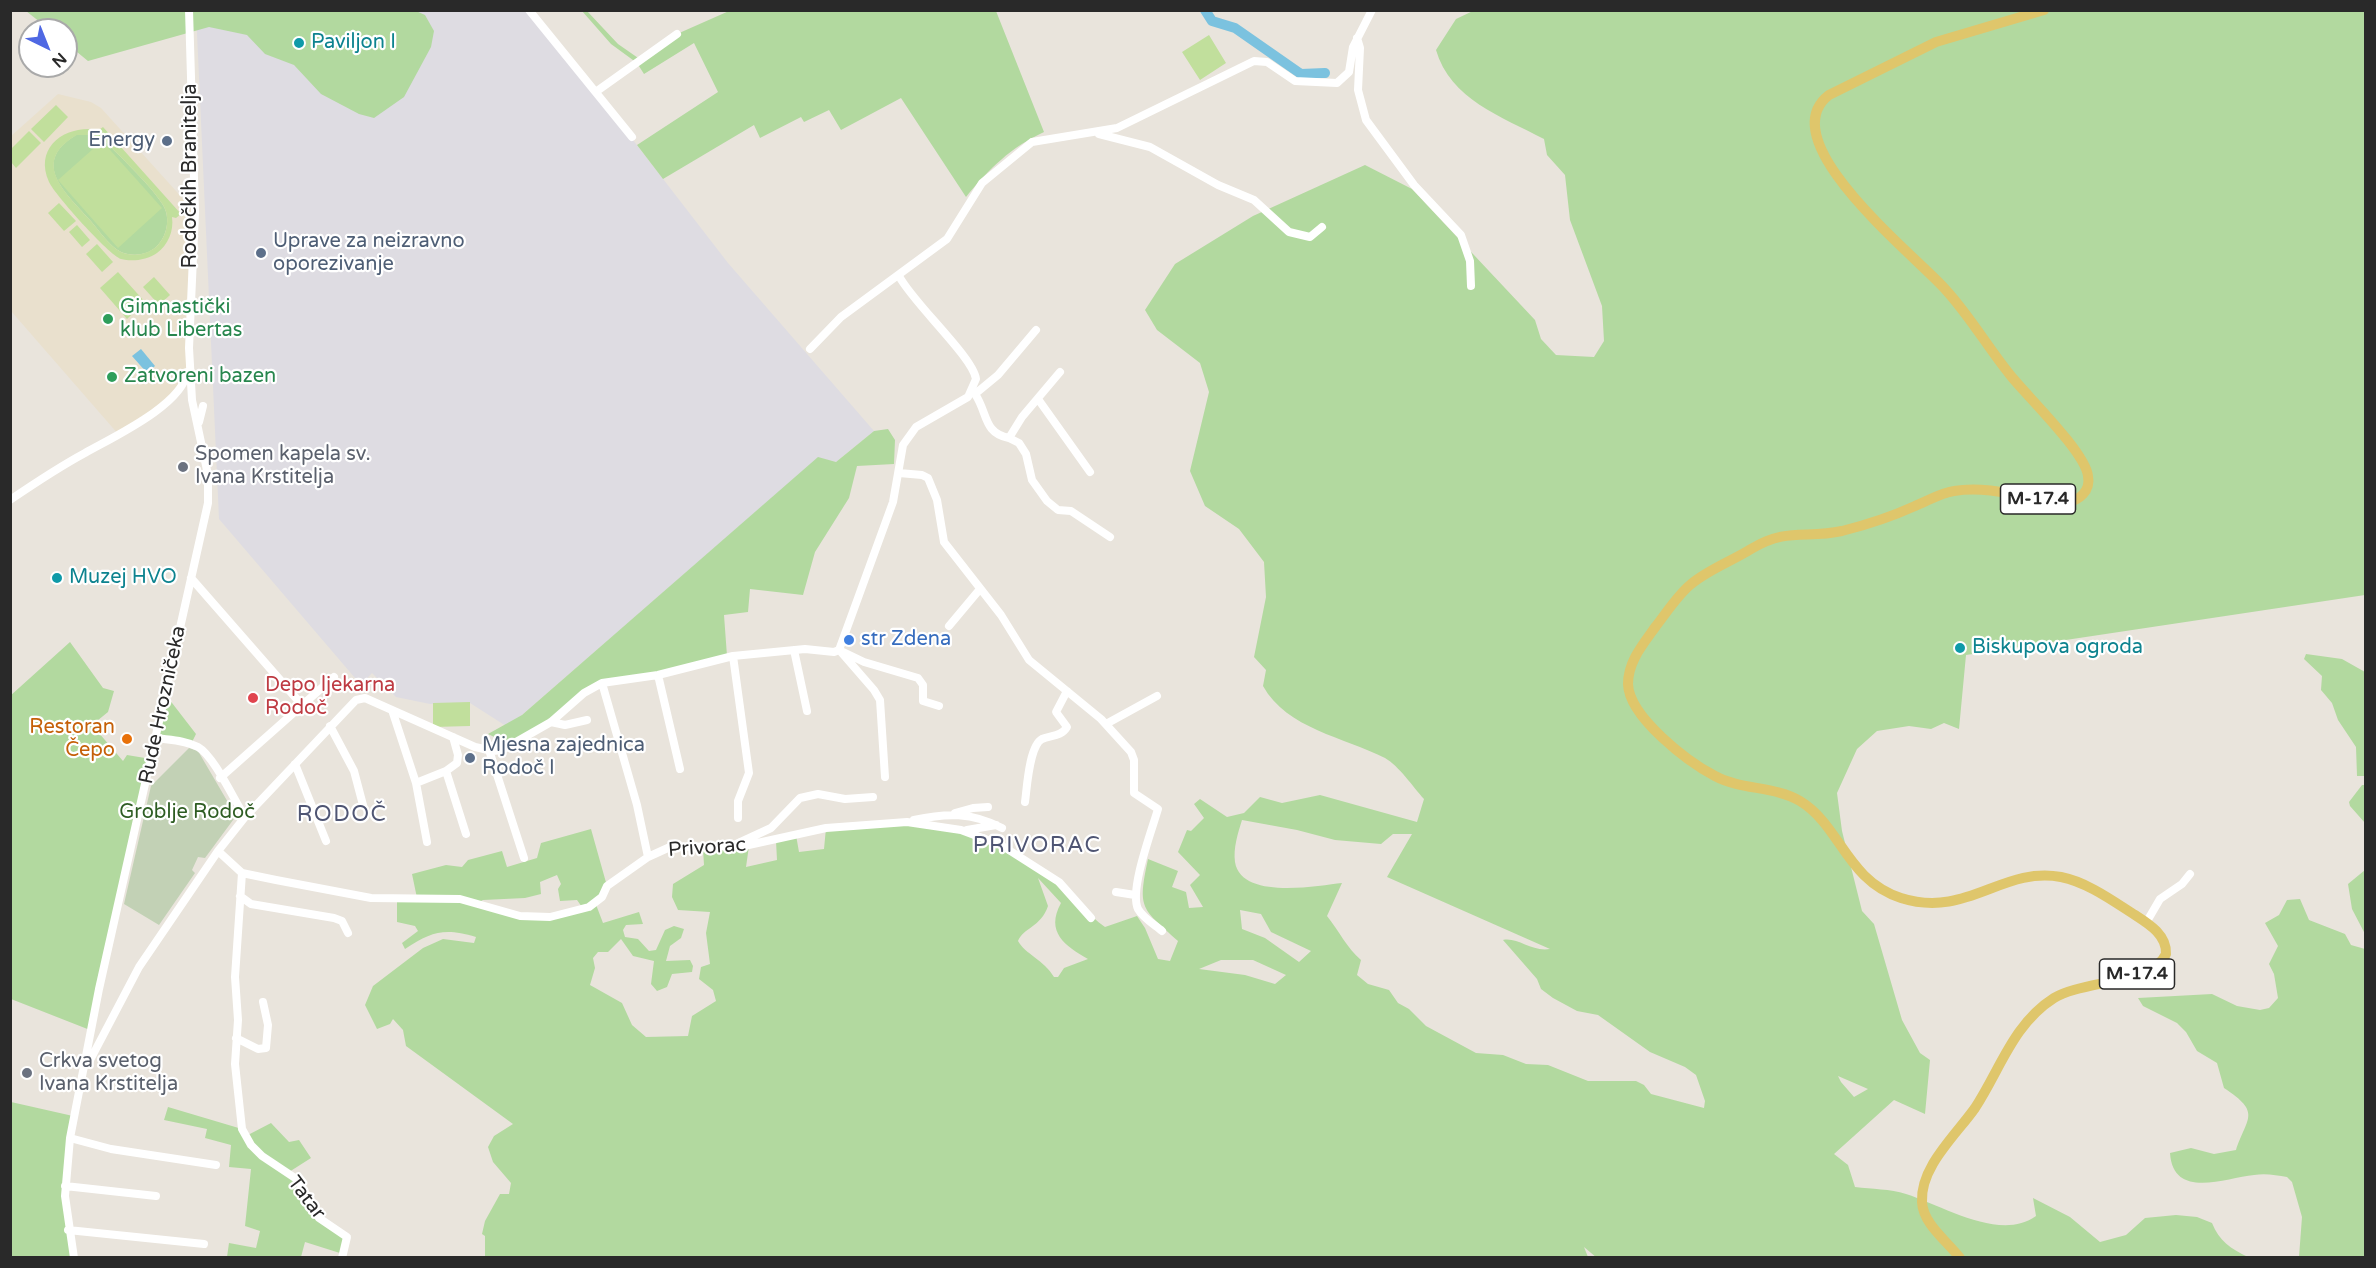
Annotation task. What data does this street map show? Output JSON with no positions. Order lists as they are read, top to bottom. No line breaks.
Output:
{"streets":{"main road":["M-17.4"],"street":["Rodočkih Branitelja","Rude Hrozničeka","Privorac","Tatar"]},"crossings":[["Rodočkih Branitelja","Rude Hrozničeka"],["Privorac","Tatar"]],"districts":["RODOČ","PRIVORAC"],"parks":["Groblje Rodoč"],"places":["Paviljon I","Energy","Uprave za neizravno oporezivanje","Gimnastički klub Libertas","Zatvoreni bazen","Spomen kapela sv. Ivana Krstitelja","Muzej HVO","str Zdena","Biskupova ogroda","Depo ljekarna Rodoč","Restoran Čepo","Mjesna zajednica Rodoč I","Crkva svetog Ivana Krstitelja"],"north":"bottom right"}
